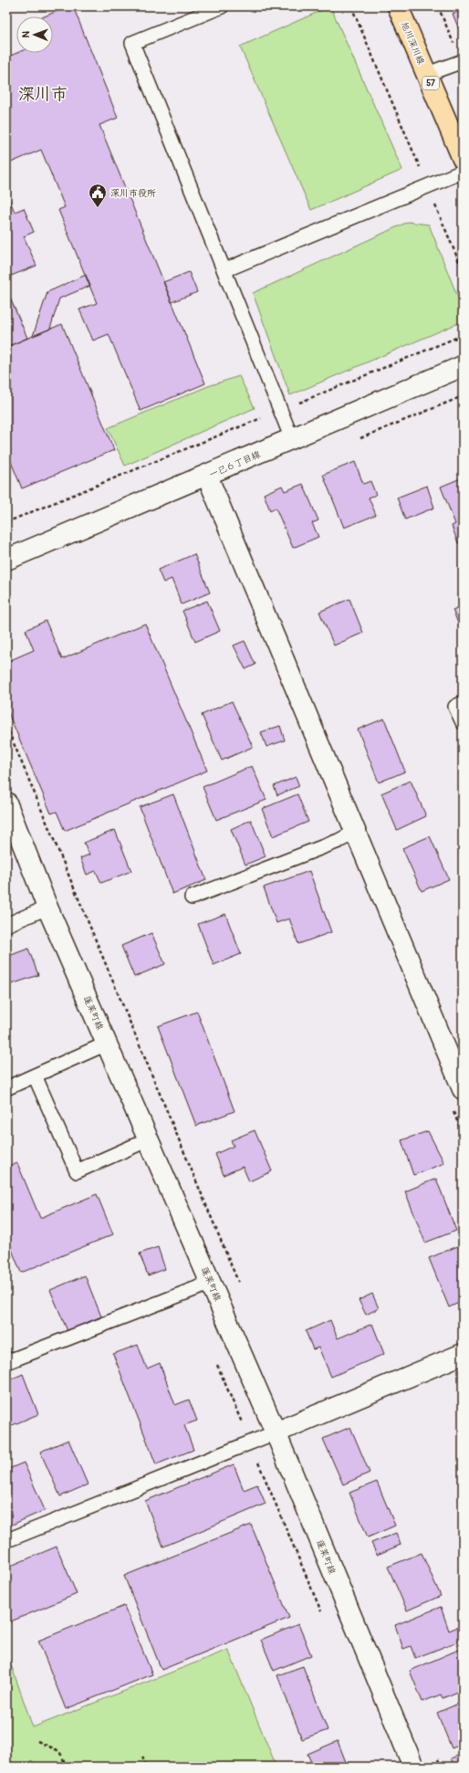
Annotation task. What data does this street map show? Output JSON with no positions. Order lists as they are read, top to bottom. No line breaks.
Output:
{"streets":{"main road":["旭川深川線","57"],"street":["一已６丁目線","蓬莱町線"]},"districts":["深川市"],"places":{"public building":["深川市役所"]},"north":"left"}
